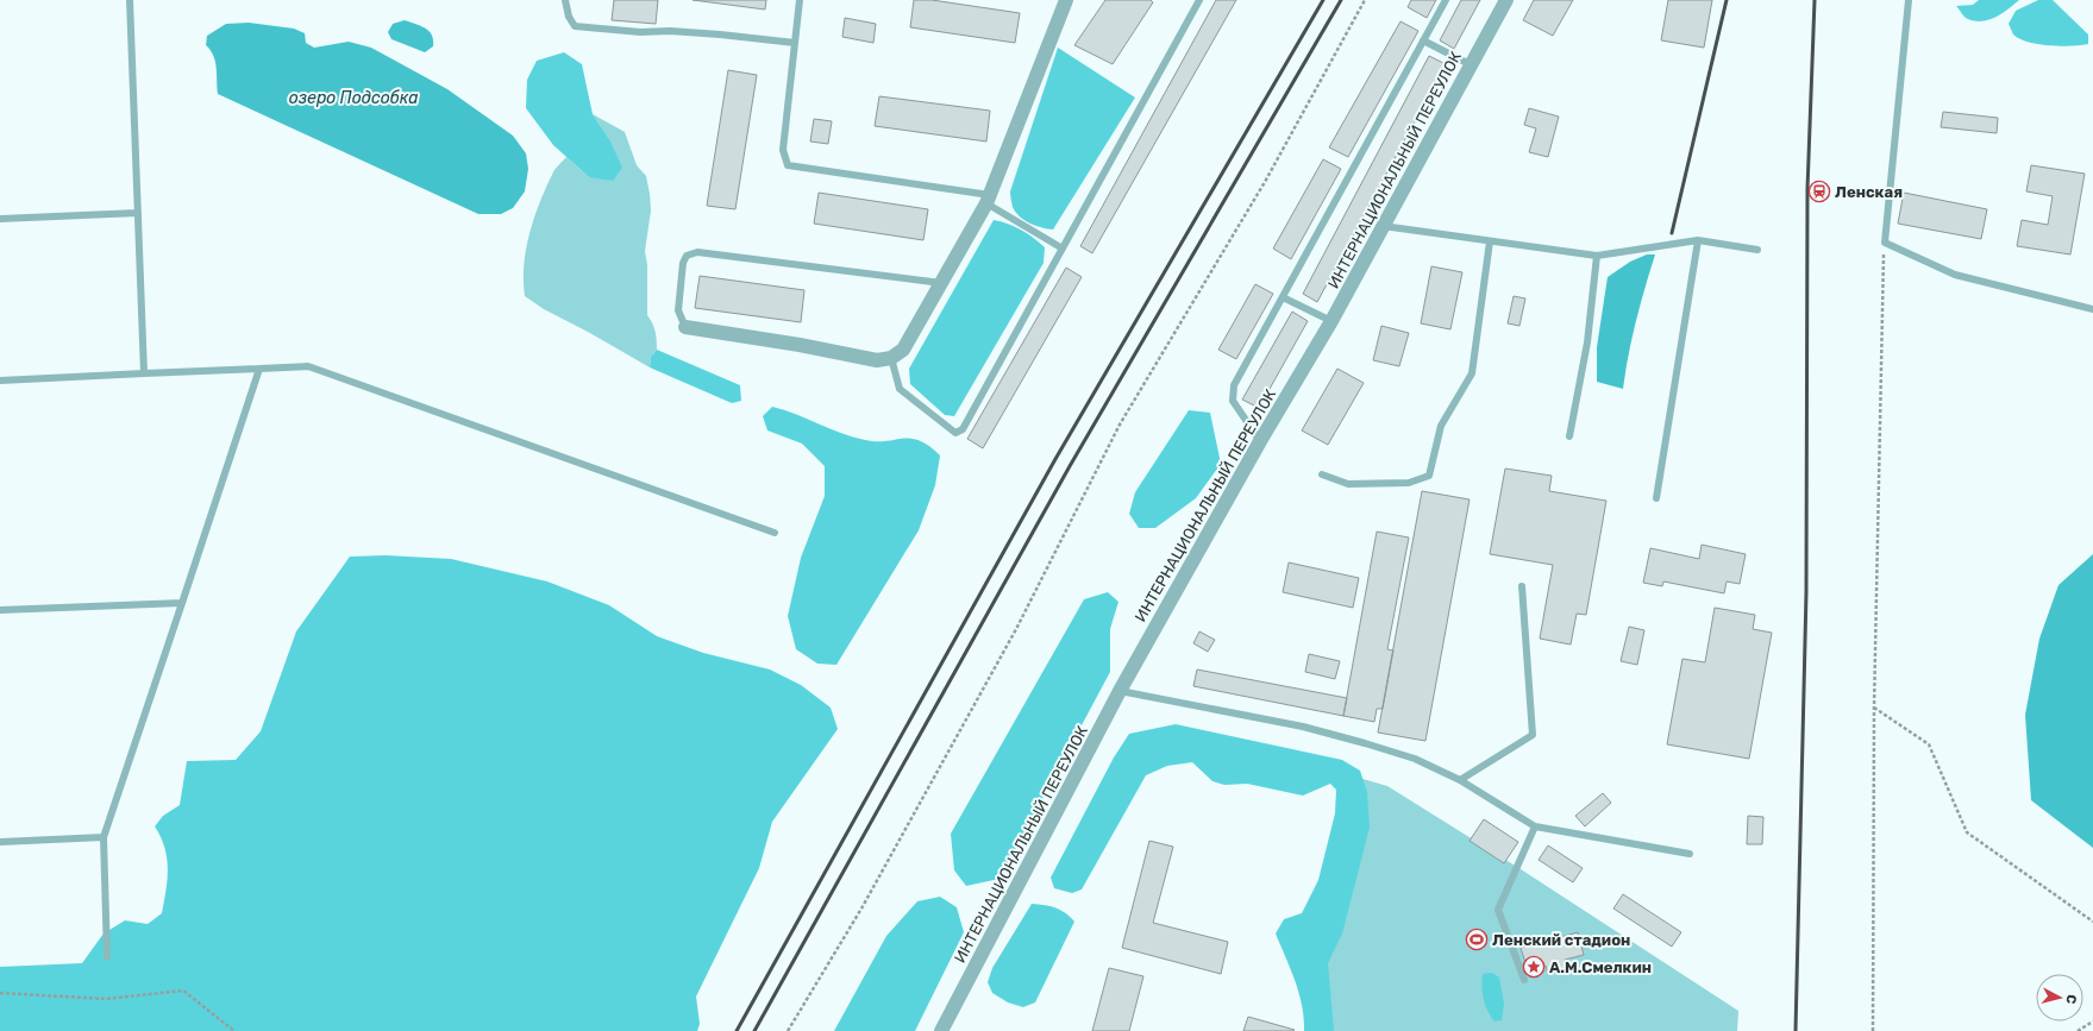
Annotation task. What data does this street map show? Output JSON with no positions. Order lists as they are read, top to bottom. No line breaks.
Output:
{"streets":{"street":["ИНТЕРНАЦИОНАЛЬНЫЙ ПЕРЕУЛОК"]},"water":["озеро Подсобка"],"places":{"station":["Ленская"],"sports":["Ленский стадион"],"place":["А.М.Смелкин"]},"north":"right"}
